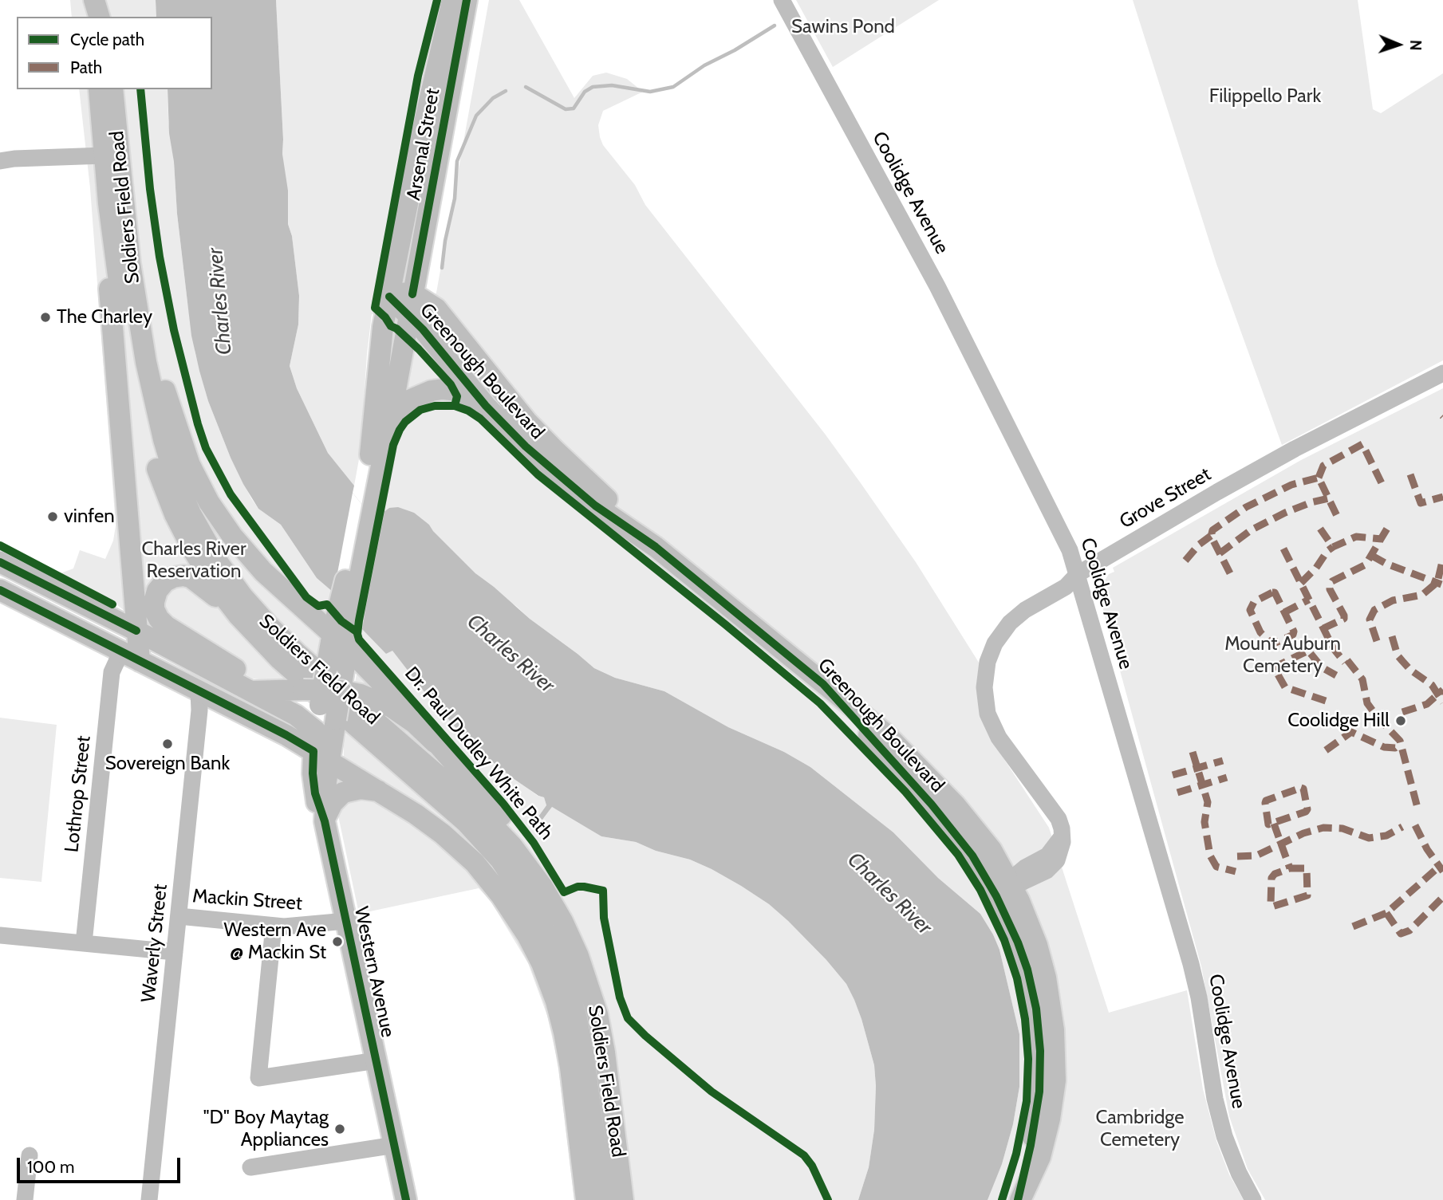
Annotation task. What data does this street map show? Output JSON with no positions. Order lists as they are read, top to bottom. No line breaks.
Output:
{"streets":{"main road":["Arsenal Street","Soldiers Field Road","Greenough Boulevard","Western Avenue"],"street":["Coolidge Avenue","Grove Street","Lothrop Street","Mackin Street","Waverly Street"],"cycle path":["Dr. Paul Dudley White Path"]},"crossings":[["Arsenal Street","Greenough Boulevard"],["Arsenal Street","Western Avenue"],["Coolidge Avenue","Grove Street"],["Greenough Boulevard","Grove Street"],["Mackin Street","Waverly Street"],["Mackin Street","Western Avenue"]],"water":["Charles River"],"parks":["Sawins Pond","Filippello Park","Charles River Reservation","Mount Auburn Cemetery","Cambridge Cemetery"],"places":["The Charley","vinfen","Coolidge Hill","Sovereign Bank","Western Ave @ Mackin St","\"D\" Boy Maytag Appliances"],"legend":["Cycle path","Path"],"scale_bar":"100 m","north":"right"}
